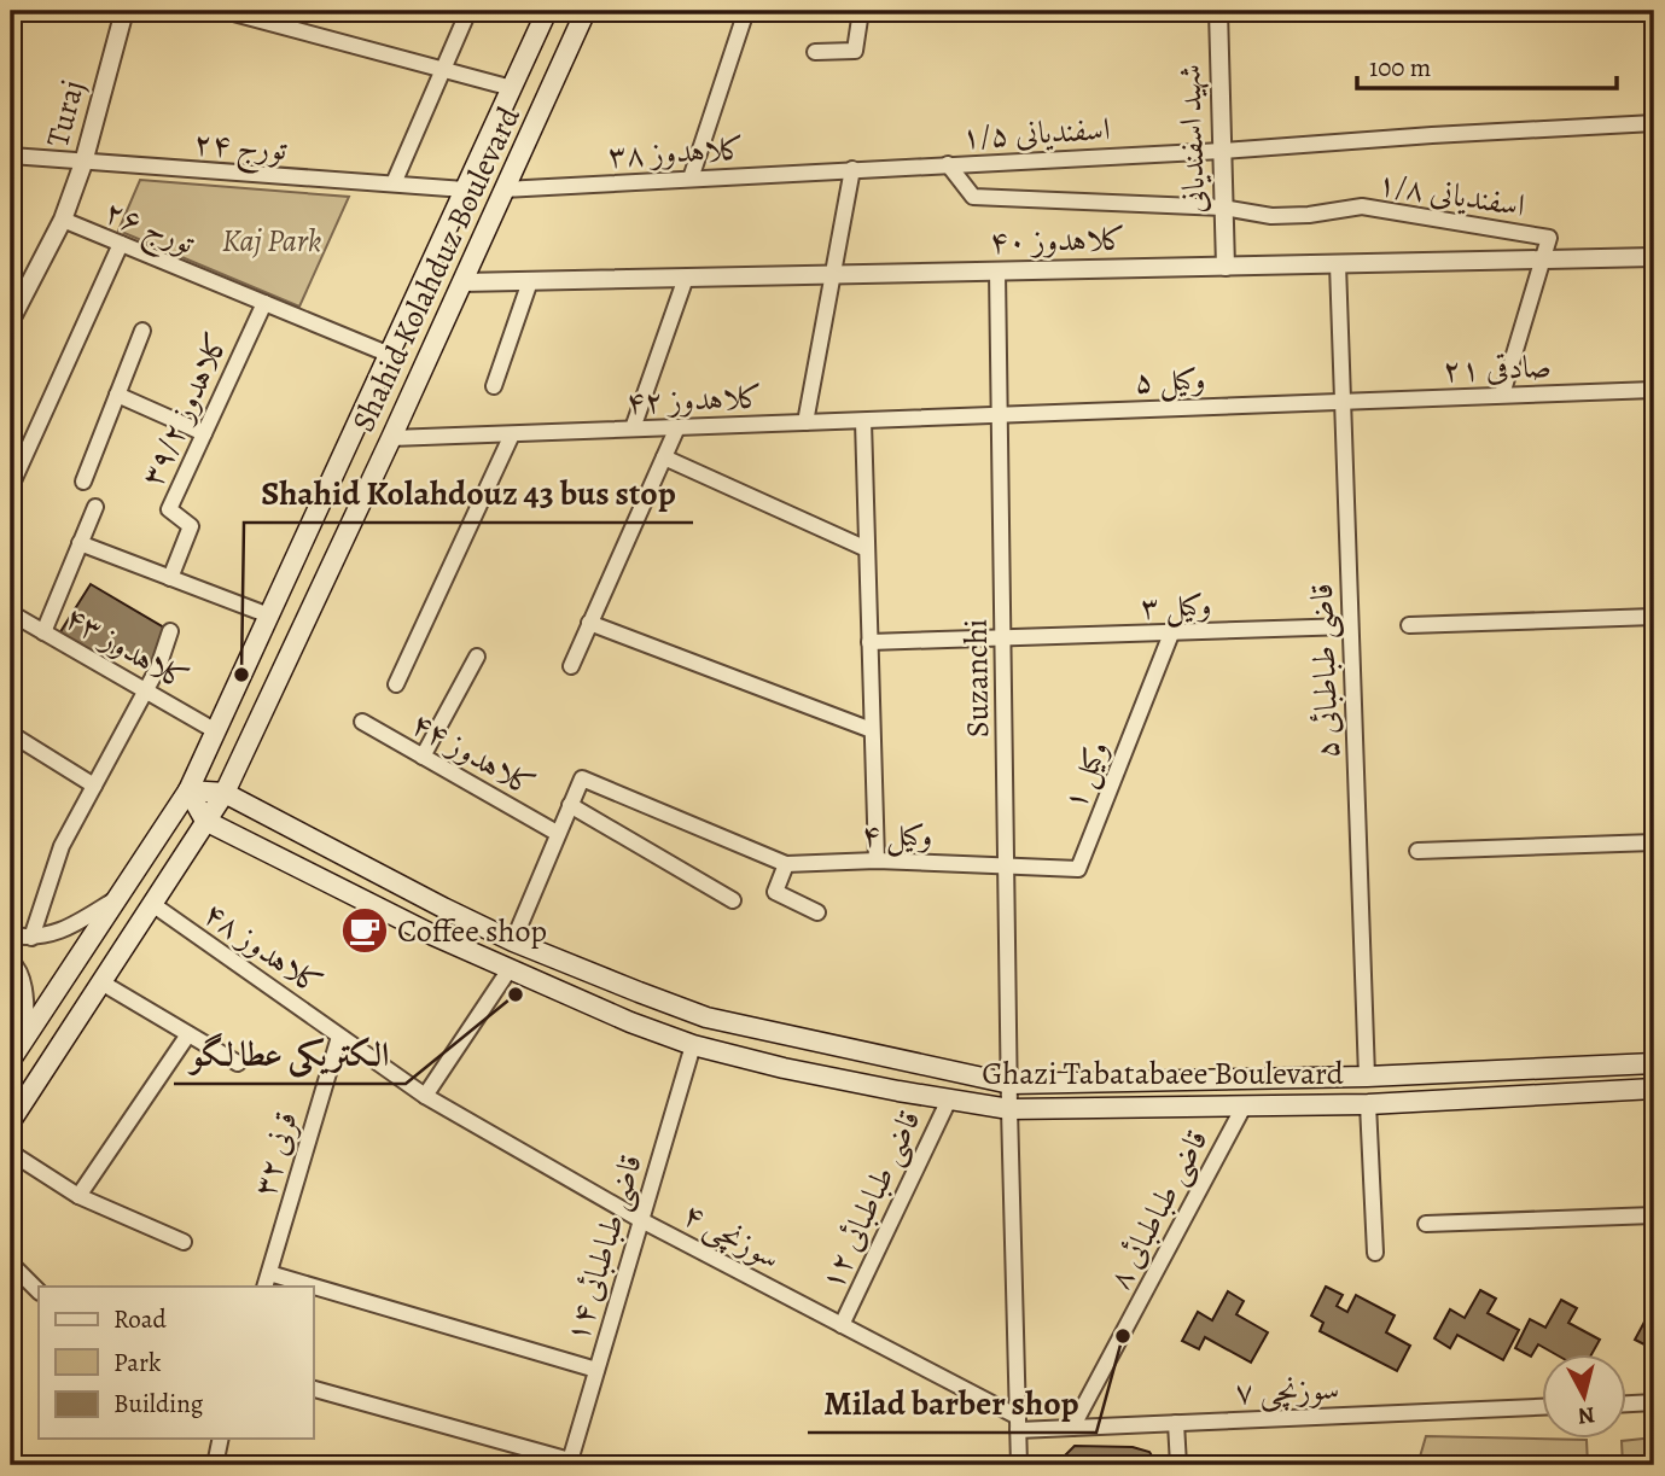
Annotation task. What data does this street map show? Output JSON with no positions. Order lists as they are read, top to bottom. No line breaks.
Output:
{"streets":{"main road":["Shahid Kolahduz Boulevard","Ghazi Tabatabaee Boulevard"],"street":["Turaj","اسفندیانی ۱/۵","شهید اسفندیانی","تورج ۲۴","کلاهدوز ۳۸","اسفندیانی ۱/۸","تورج ۲۶","کلاهدوز ۴۰","صادقی ۲۱","وکيل ۵","کلاهدوز ۴۲","کلاهدوز ۳۹/۲","وکيل ۳","کلاهدوز ۴۳","قاضی طباطبائی ۵","Suzanchi","کلاهدوز ۴۴","وکيل ۱","وکيل ۴","کلاهدوز ۴۸","قرنی ۳۲","قاضی طباطبائی ۱۲","قاضی طباطبائی ۸","سوزنچی ۴","قاضی طباطبائی ۱۴","سوزنچی ۷"]},"crossings":[["Turaj","تورج ۲۴"],["Turaj","تورج ۲۶"],["اسفندیانی ۱/۵","شهید اسفندیانی"],["اسفندیانی ۱/۵","کلاهدوز ۳۸"],["شهید اسفندیانی","اسفندیانی ۱/۸"],["شهید اسفندیانی","کلاهدوز ۴۰"],["تورج ۲۴","Shahid Kolahduz Boulevard"],["کلاهدوز ۳۸","Shahid Kolahduz Boulevard"],["اسفندیانی ۱/۸","کلاهدوز ۴۰"],["تورج ۲۶","Shahid Kolahduz Boulevard"],["تورج ۲۶","کلاهدوز ۳۹/۲"],["کلاهدوز ۴۰","Shahid Kolahduz Boulevard"],["کلاهدوز ۴۰","قاضی طباطبائی ۵"],["کلاهدوز ۴۰","Suzanchi"],["Shahid Kolahduz Boulevard","کلاهدوز ۴۲"],["Shahid Kolahduz Boulevard","کلاهدوز ۴۳"],["Shahid Kolahduz Boulevard","کلاهدوز ۴۸"],["Shahid Kolahduz Boulevard","Ghazi Tabatabaee Boulevard"],["صادقی ۲۱","وکيل ۵"],["صادقی ۲۱","قاضی طباطبائی ۵"],["وکيل ۵","کلاهدوز ۴۲"],["وکيل ۵","قاضی طباطبائی ۵"],["وکيل ۵","Suzanchi"],["کلاهدوز ۴۲","Suzanchi"],["وکيل ۳","قاضی طباطبائی ۵"],["وکيل ۳","Suzanchi"],["وکيل ۳","وکيل ۱"],["قاضی طباطبائی ۵","Ghazi Tabatabaee Boulevard"],["Suzanchi","وکيل ۱"],["Suzanchi","وکيل ۴"],["Suzanchi","Ghazi Tabatabaee Boulevard"],["وکيل ۱","وکيل ۴"],["کلاهدوز ۴۸","قرنی ۳۲"],["کلاهدوز ۴۸","سوزنچی ۴"],["Ghazi Tabatabaee Boulevard","قاضی طباطبائی ۱۲"],["Ghazi Tabatabaee Boulevard","قاضی طباطبائی ۸"],["Ghazi Tabatabaee Boulevard","قاضی طباطبائی ۱۴"],["قاضی طباطبائی ۱۲","سوزنچی ۴"],["قاضی طباطبائی ۸","سوزنچی ۷"],["سوزنچی ۴","قاضی طباطبائی ۱۴"],["سوزنچی ۴","سوزنچی ۷"]],"parks":["Kaj Park"],"places":{"other":["Shahid Kolahdouz 43 bus stop","الکتریکی عطا لگو","Milad barber shop"],"cafe":["Coffee shop"]},"legend":["Road","Park","Building"],"scale_bar":"100 m","north":"bottom"}
